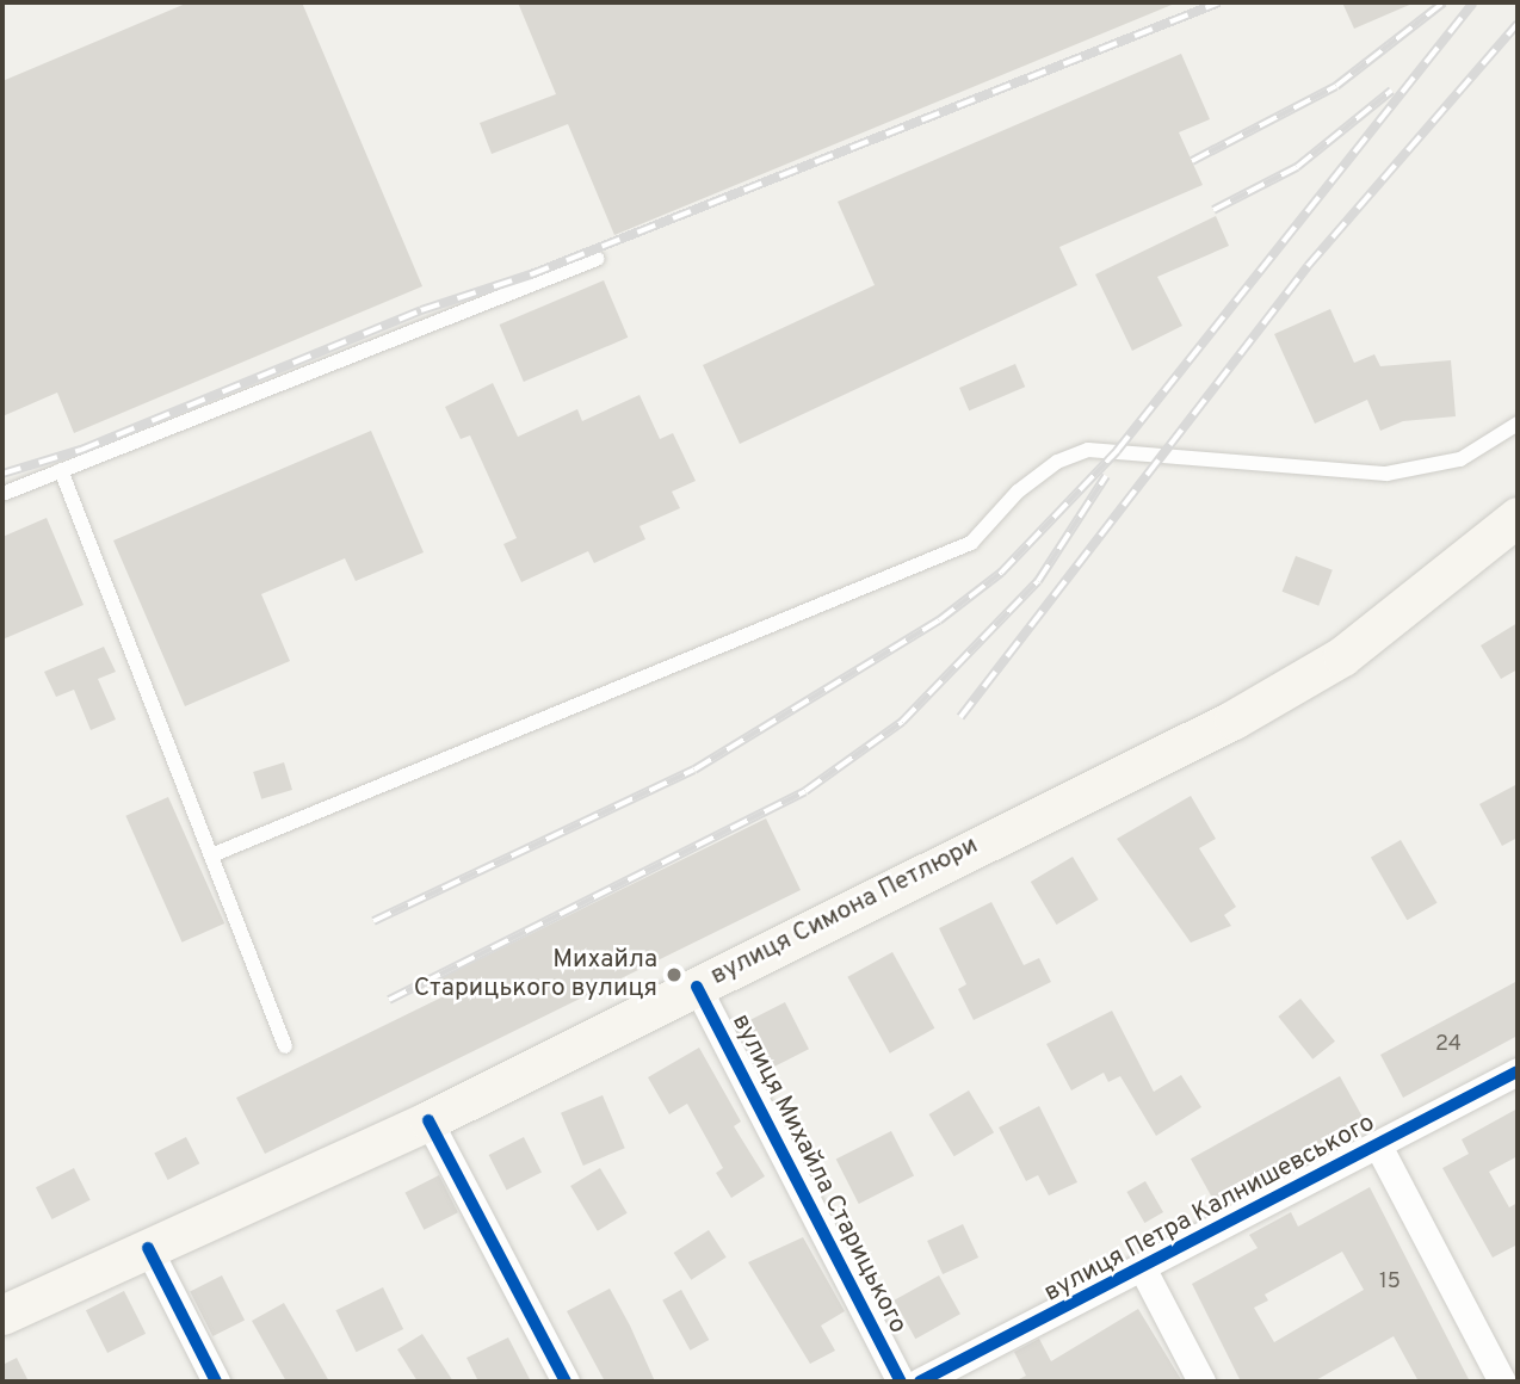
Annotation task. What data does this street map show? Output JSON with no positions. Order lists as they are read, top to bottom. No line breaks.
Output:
{"streets":{"main road":["вулиця Симона Петлюри"],"street":["вулиця Михайла Старицького","вулиця Петра Калнишевського"]},"crossings":[["вулиця Симона Петлюри","вулиця Михайла Старицького"]],"places":["Михайла Старицького вулиця"],"house_numbers":["24","15"]}
